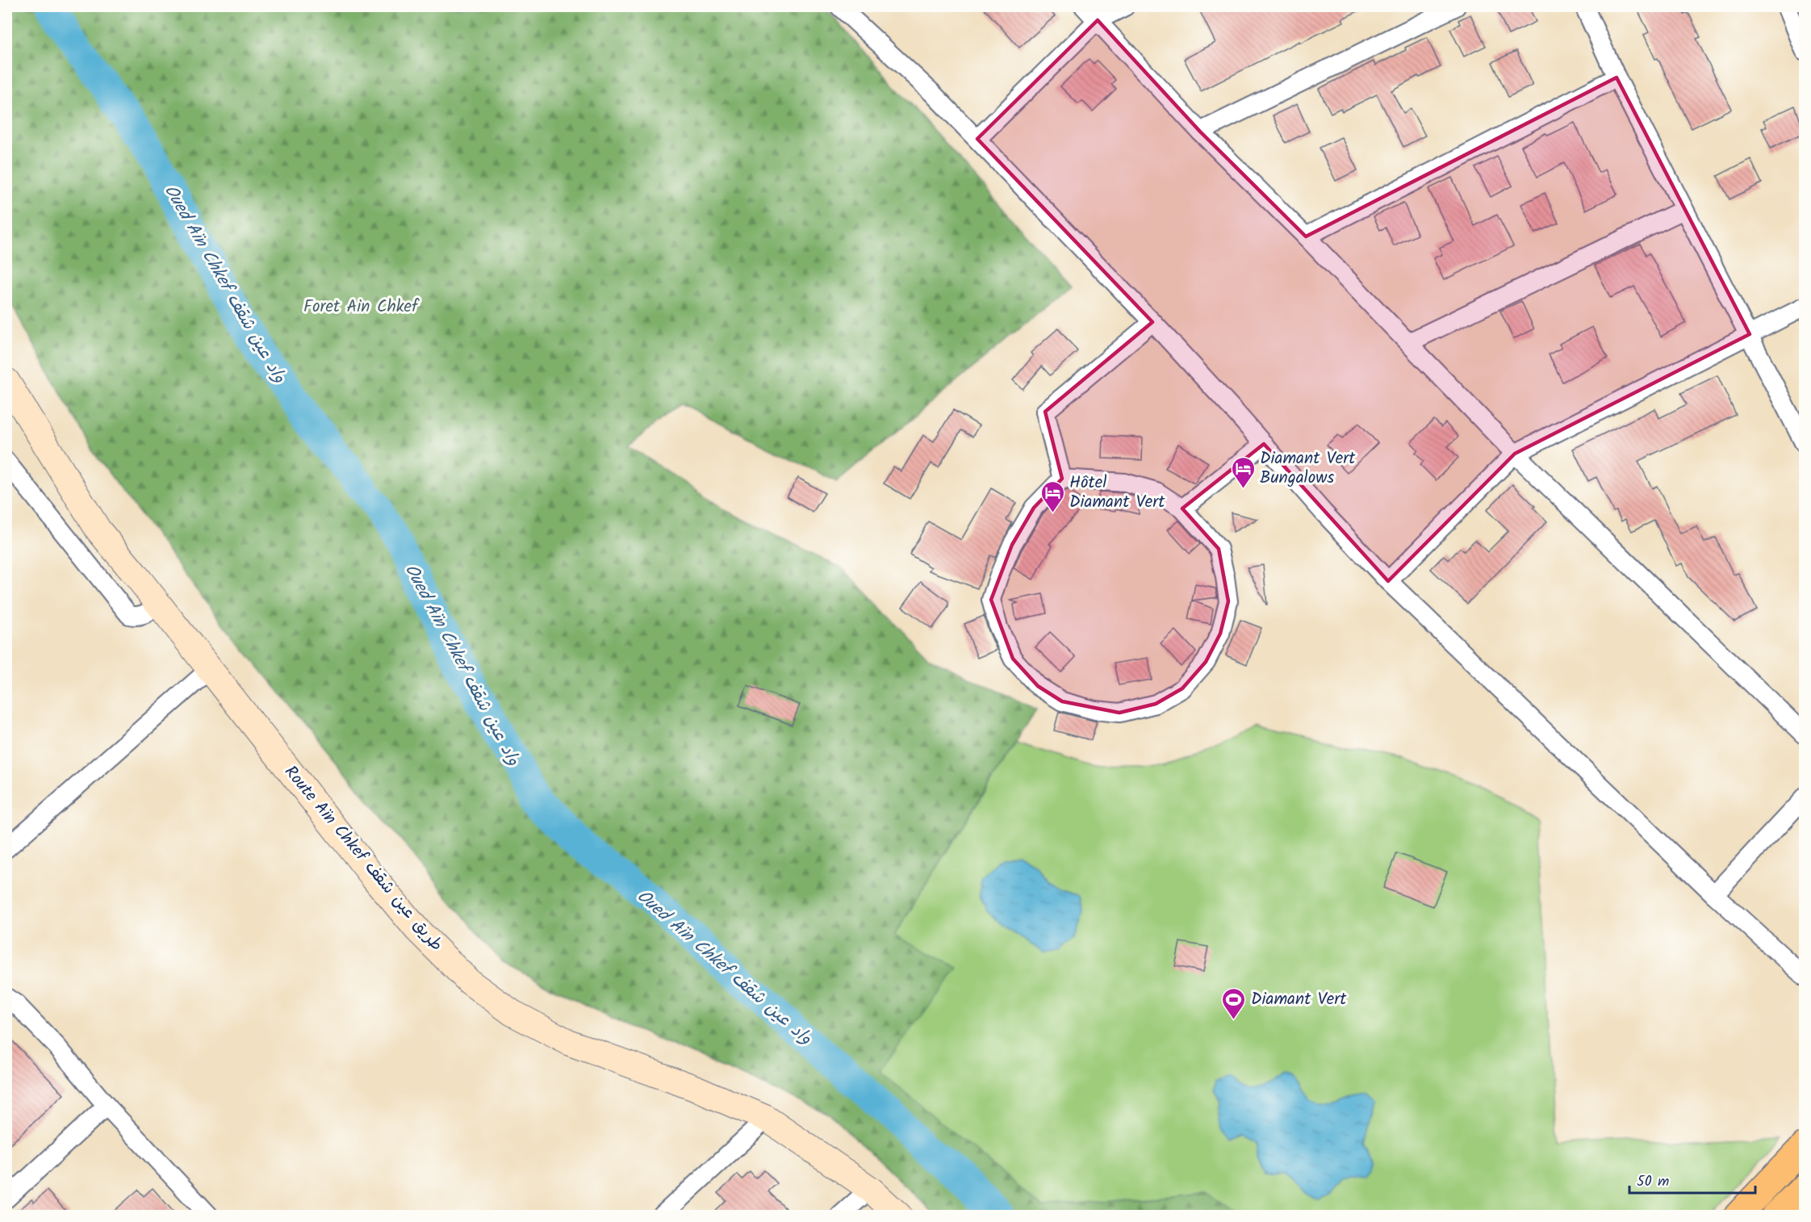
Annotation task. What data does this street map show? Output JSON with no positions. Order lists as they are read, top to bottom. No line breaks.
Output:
{"streets":{"street":["Route Aïn Chkef طريق عين شقف"]},"water":["Oued Aïn Chkef واد عين شقف"],"parks":["Foret Ain Chkef"],"places":{"hotel":["Diamant Vert Bungalows","Hôtel Diamant Vert"],"sports":["Diamant Vert"]},"scale_bar":"50 m"}
